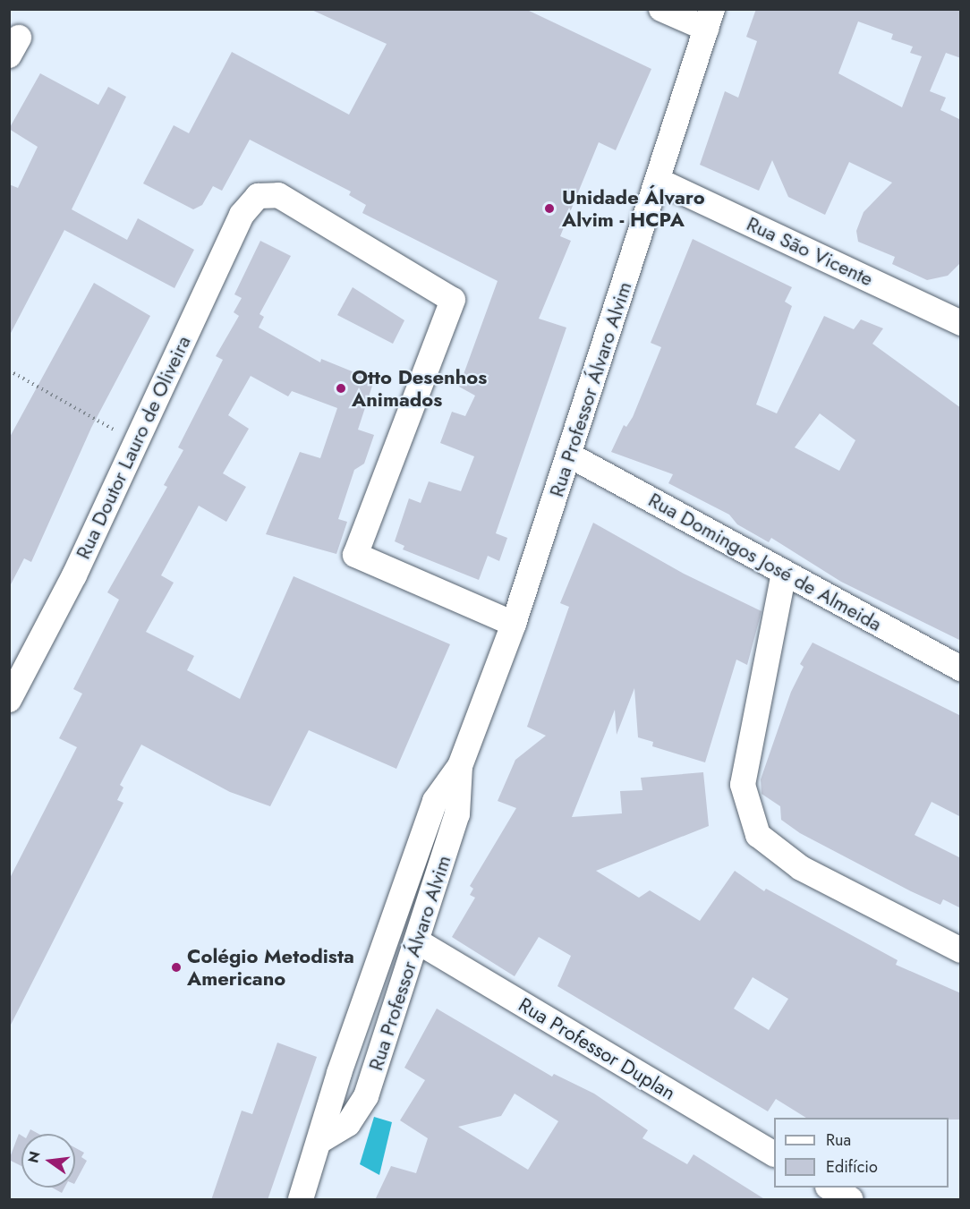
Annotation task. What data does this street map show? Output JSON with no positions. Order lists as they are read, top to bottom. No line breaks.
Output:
{"streets":{"street":["Rua São Vicente","Rua Professor Álvaro Alvim","Rua Doutor Lauro de Oliveira","Rua Domingos José de Almeida","Rua Professor Duplan"]},"crossings":[["Rua São Vicente","Rua Professor Álvaro Alvim"],["Rua Professor Álvaro Alvim","Rua Doutor Lauro de Oliveira"],["Rua Professor Álvaro Alvim","Rua Domingos José de Almeida"],["Rua Professor Álvaro Alvim","Rua Professor Duplan"]],"places":["Unidade Álvaro Alvim - HCPA","Otto Desenhos Animados","Colégio Metodista Americano"],"legend":["Rua","Edifício"],"north":"left"}
